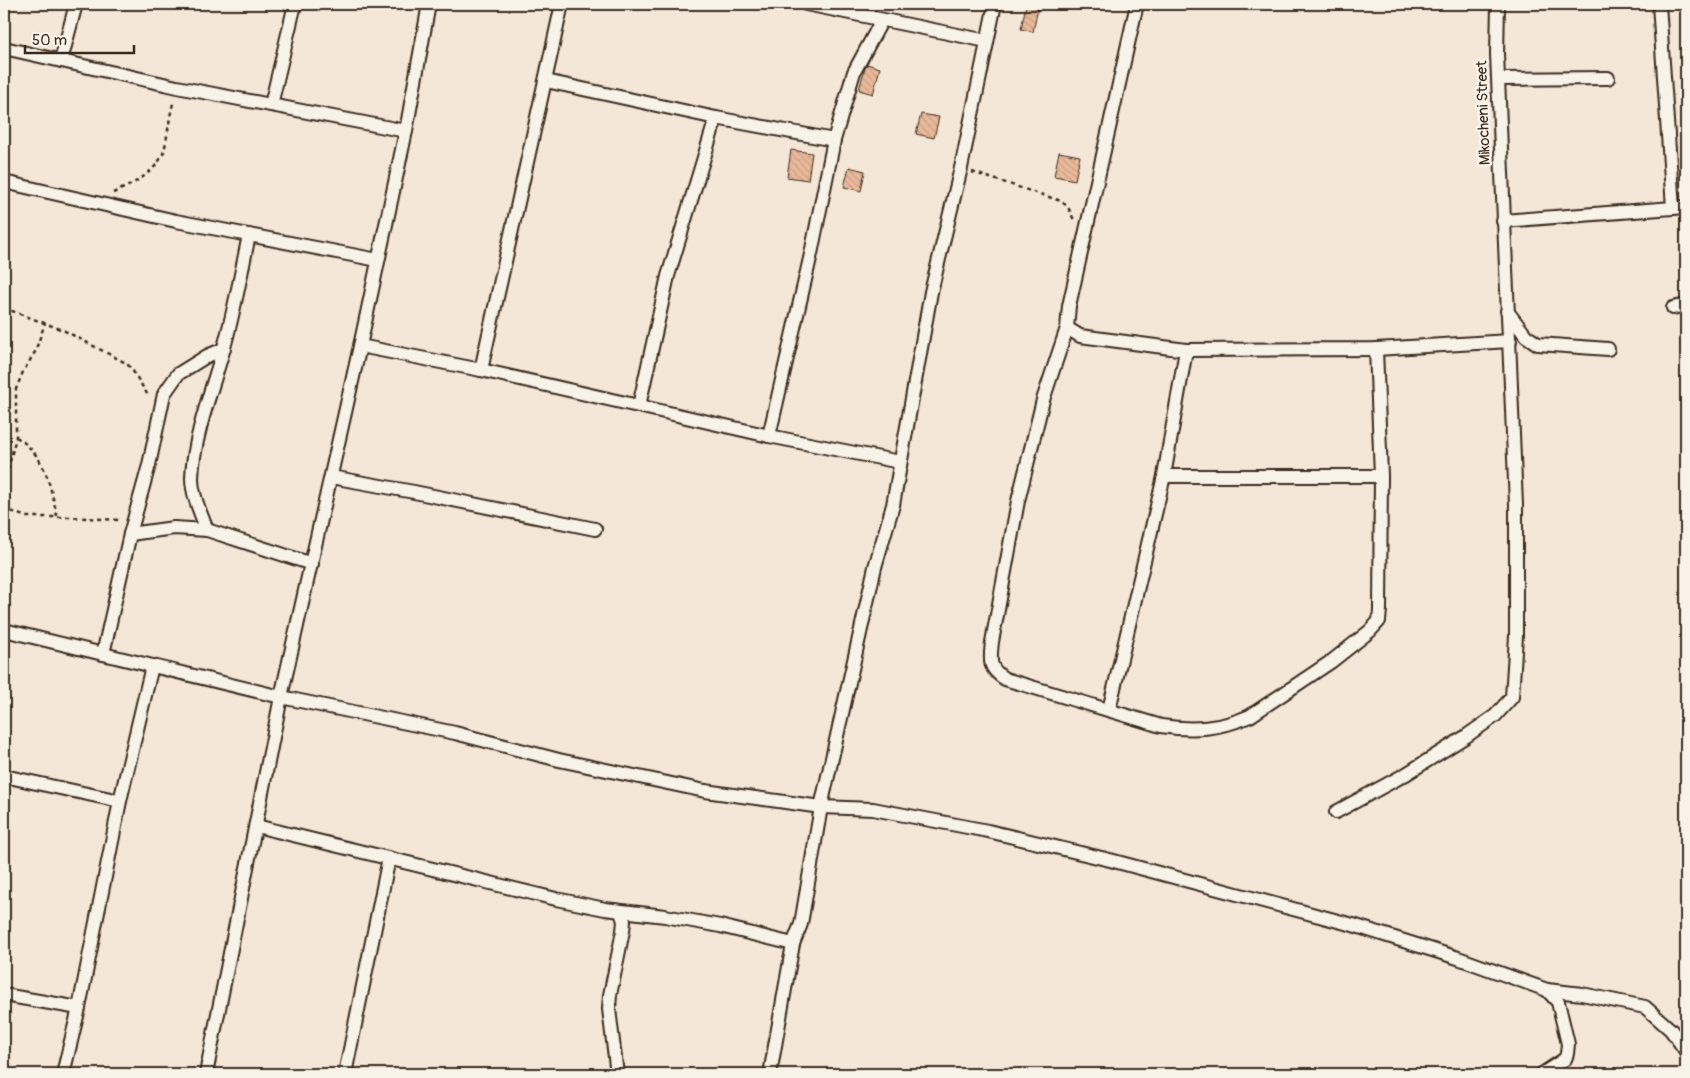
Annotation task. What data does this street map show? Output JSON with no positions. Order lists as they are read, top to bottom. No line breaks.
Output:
{"streets":{"street":["Mikocheni Street"]},"scale_bar":"50 m"}
